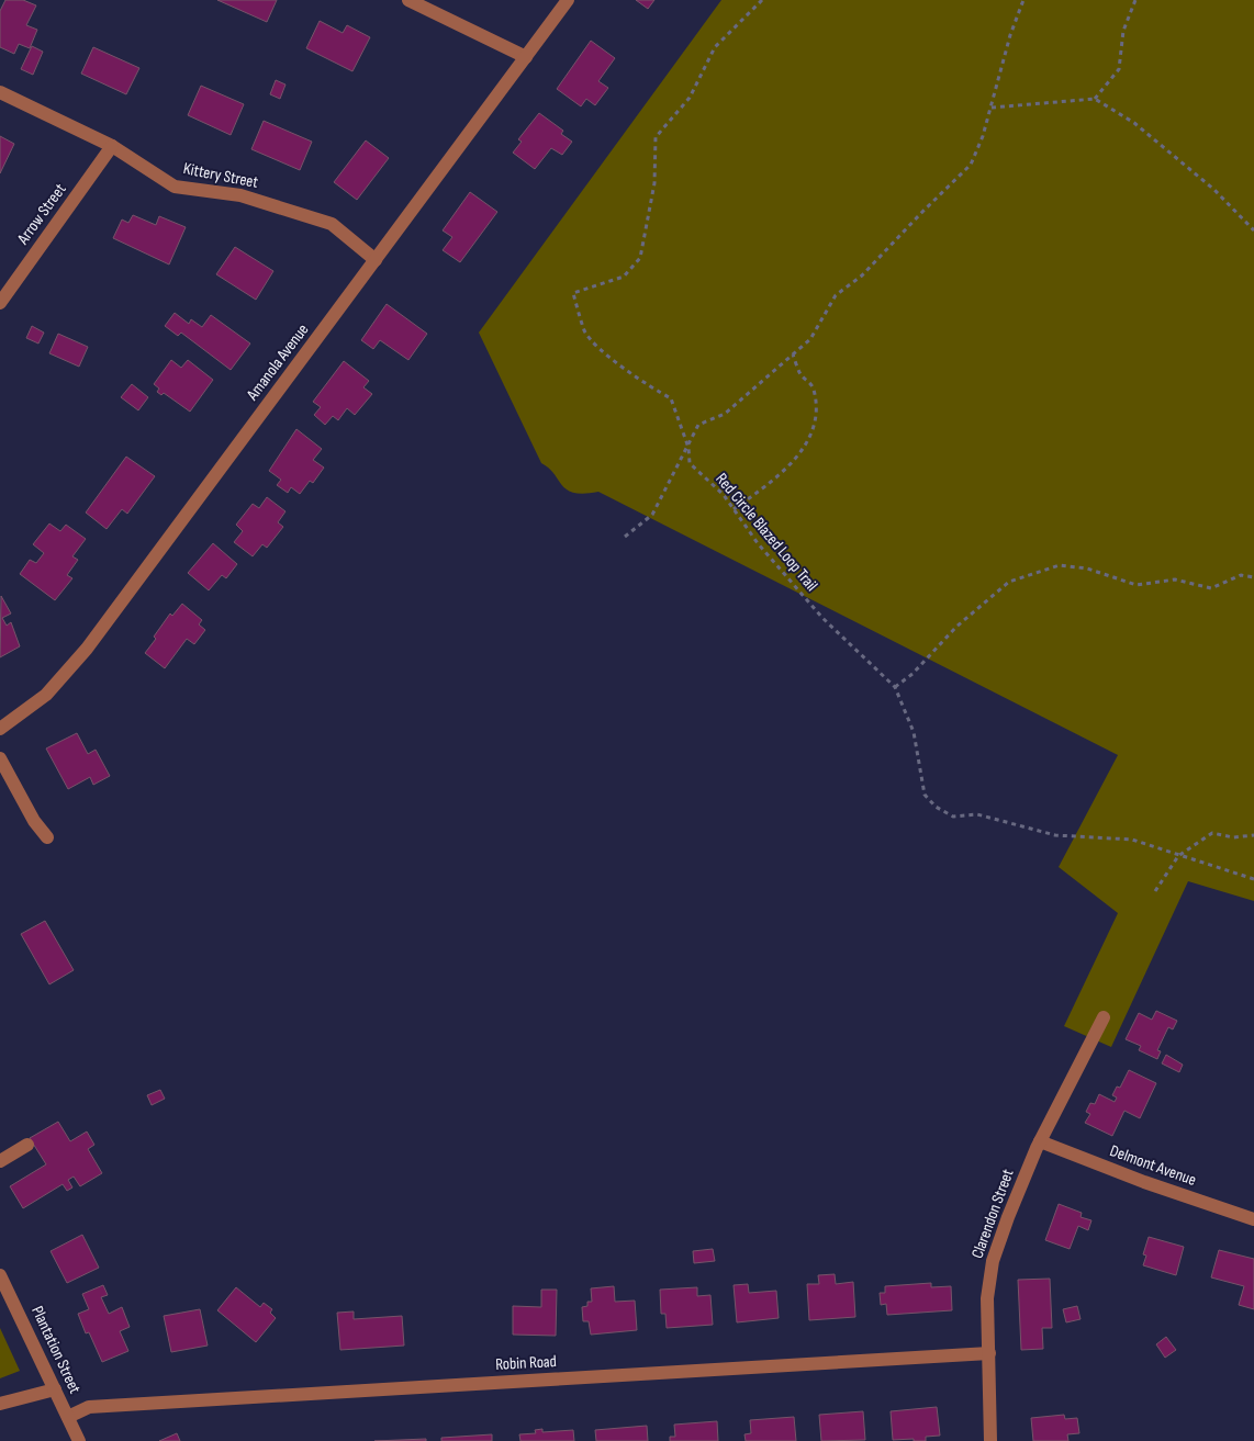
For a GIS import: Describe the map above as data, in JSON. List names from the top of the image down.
{
  "streets": {
    "street": [
      "Kittery Street",
      "Arrow Street",
      "Amanola Avenue",
      "Delmont Avenue",
      "Clarendon Street",
      "Plantation Street",
      "Robin Road"
    ],
    "path": ["Red Circle Blazed Loop Trail"]
  },
  "crossings": [
    ["Kittery Street", "Arrow Street"],
    ["Kittery Street", "Amanola Avenue"],
    ["Delmont Avenue", "Clarendon Street"],
    ["Clarendon Street", "Robin Road"],
    ["Plantation Street", "Robin Road"]
  ]
}
